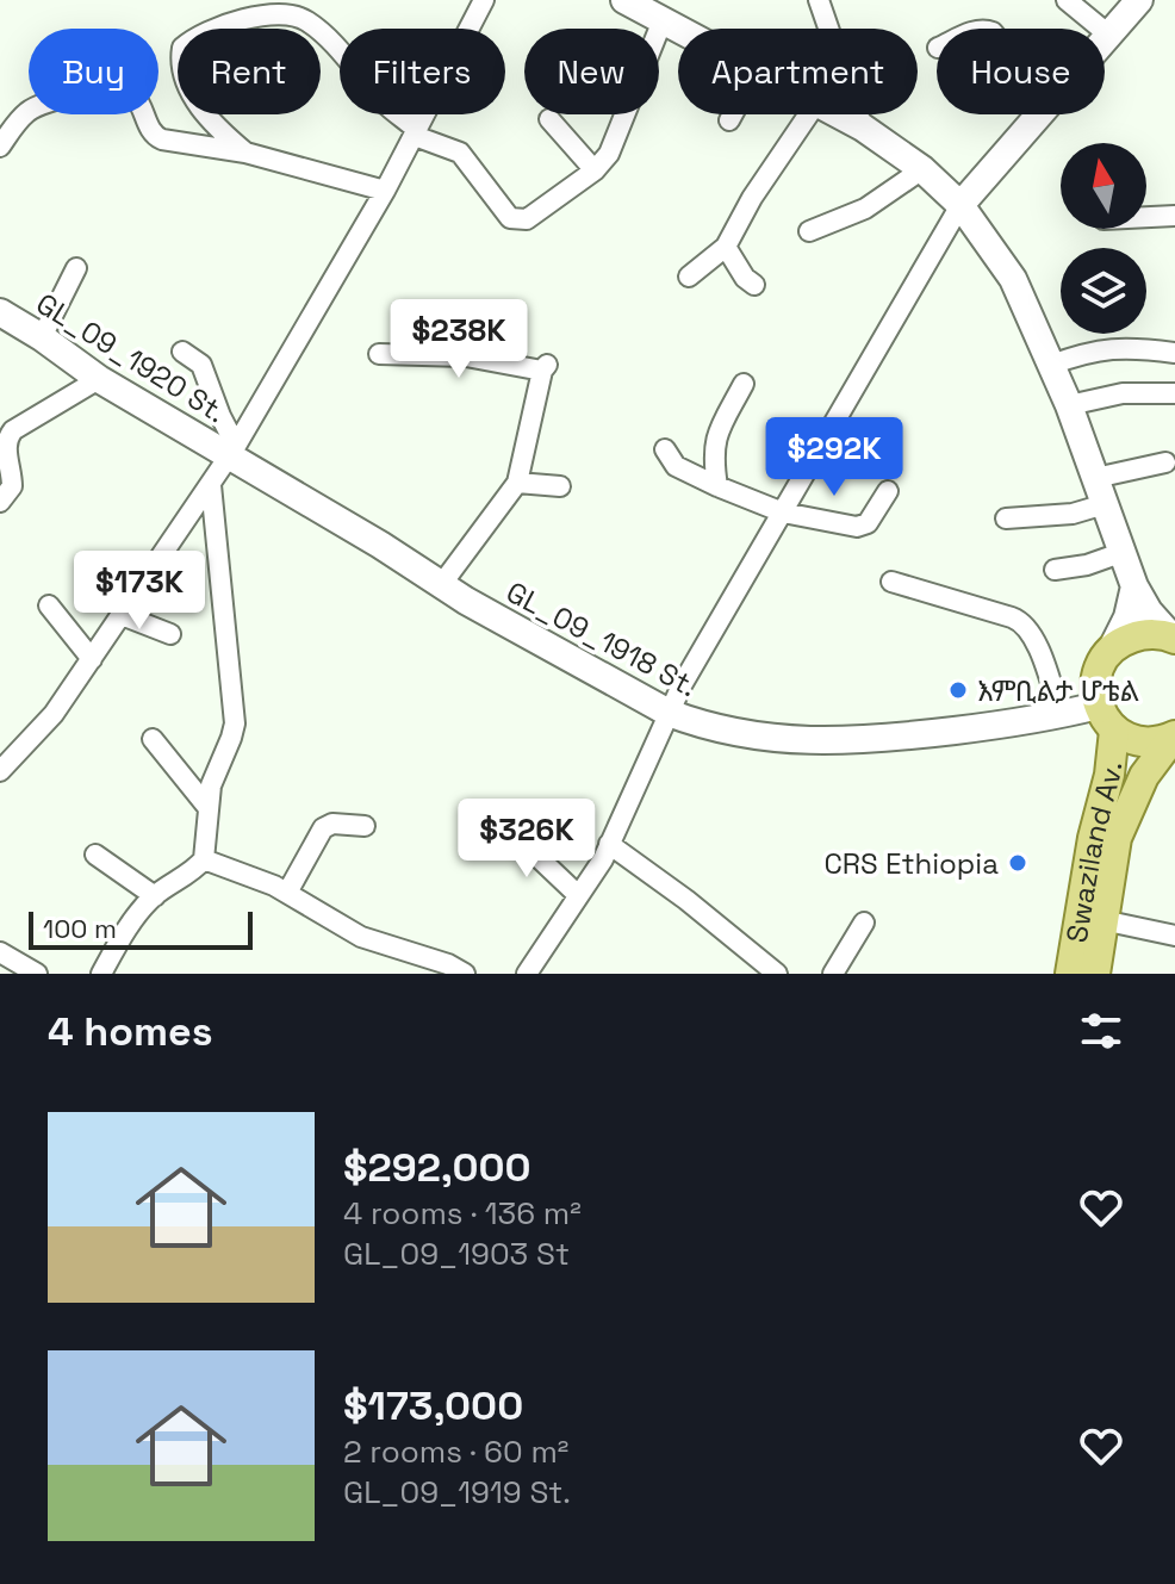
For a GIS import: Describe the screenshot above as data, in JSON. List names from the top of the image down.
{
  "streets": {
    "main road": ["GL_09_1920 St.", "GL_09_1918 St.", "Swaziland Av."]
  },
  "crossings": [
    ["GL_09_1920 St.", "GL_09_1918 St."]
  ],
  "places": ["እምቢልታ ሆቴል", "CRS Ethiopia"],
  "scale_bar": "100 m",
  "north": "top",
  "page": {
    "chip": [
      "Buy",
      "Rent",
      "Filters",
      "New",
      "Apartment",
      "House"
    ],
    "price": [
      "$238K",
      "$292K",
      "$173K",
      "$326K"
    ],
    "scale": "100 m",
    "heading": "4 homes",
    "list": [
      {
        "name": "$292,000",
        "note": "4 rooms · 136 m² · GL_09_1903 St"
      },
      {
        "name": "$173,000",
        "note": "2 rooms · 60 m² · GL_09_1919 St."
      }
    ]
  }
}
